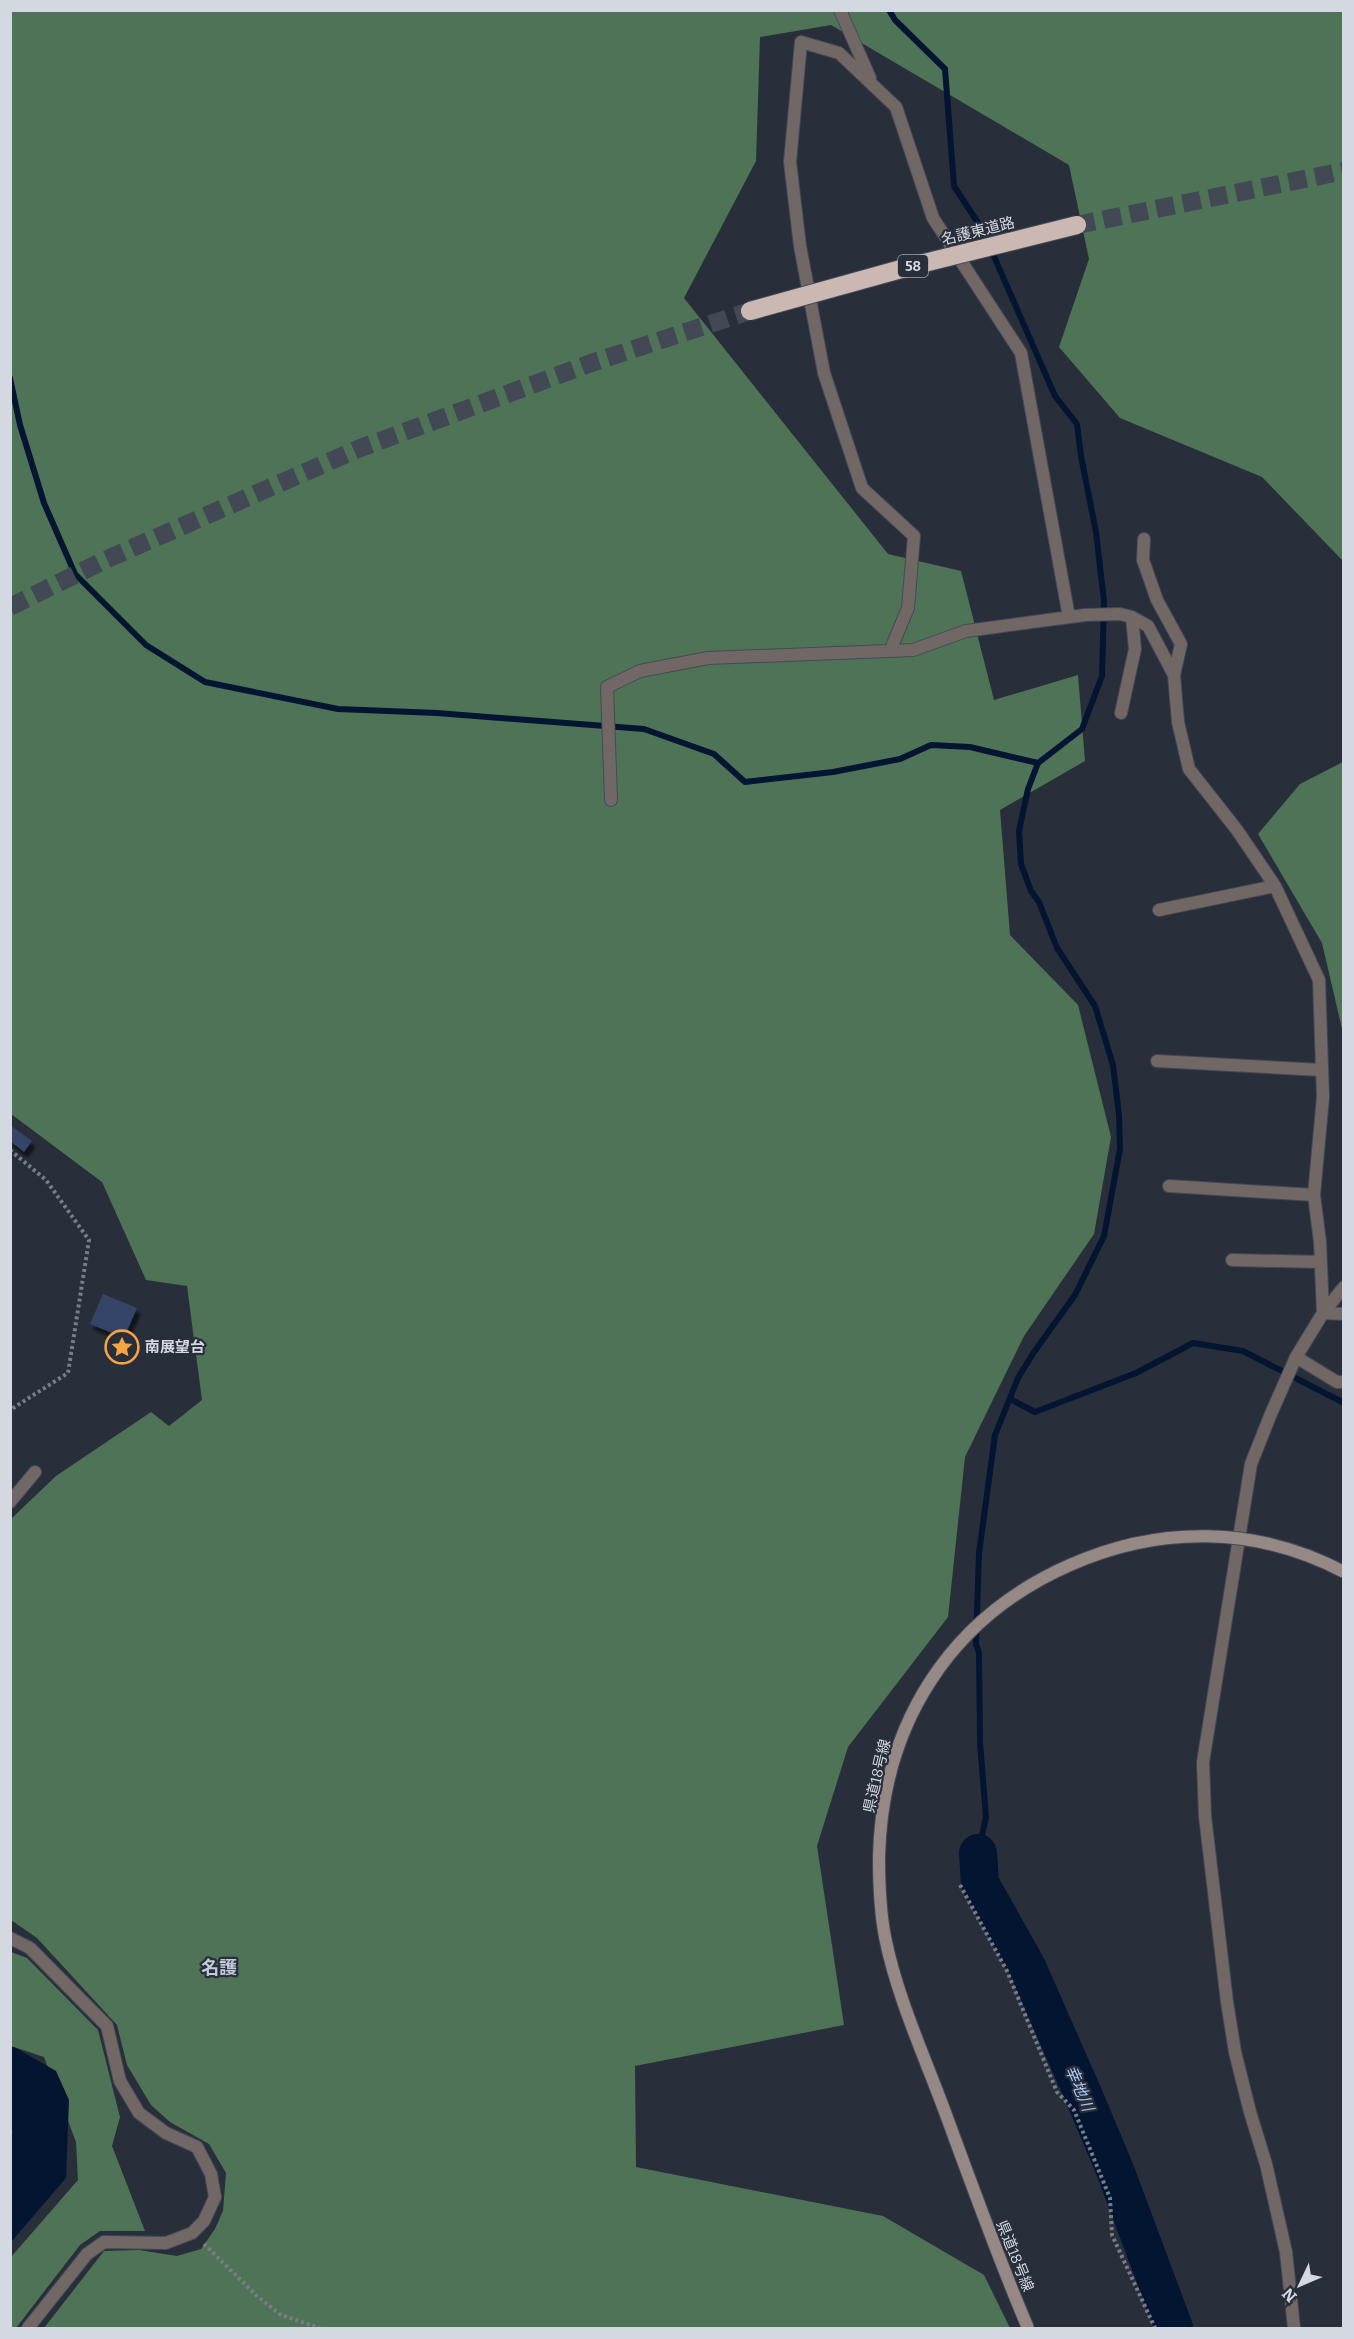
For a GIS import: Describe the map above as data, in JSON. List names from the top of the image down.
{
  "streets": {
    "highway": ["名護東道路", "58"],
    "main road": ["県道18号線"]
  },
  "districts": ["名護"],
  "water": ["幸地川"],
  "places": {
    "place": ["南展望台"]
  },
  "north": "bottom left"
}
